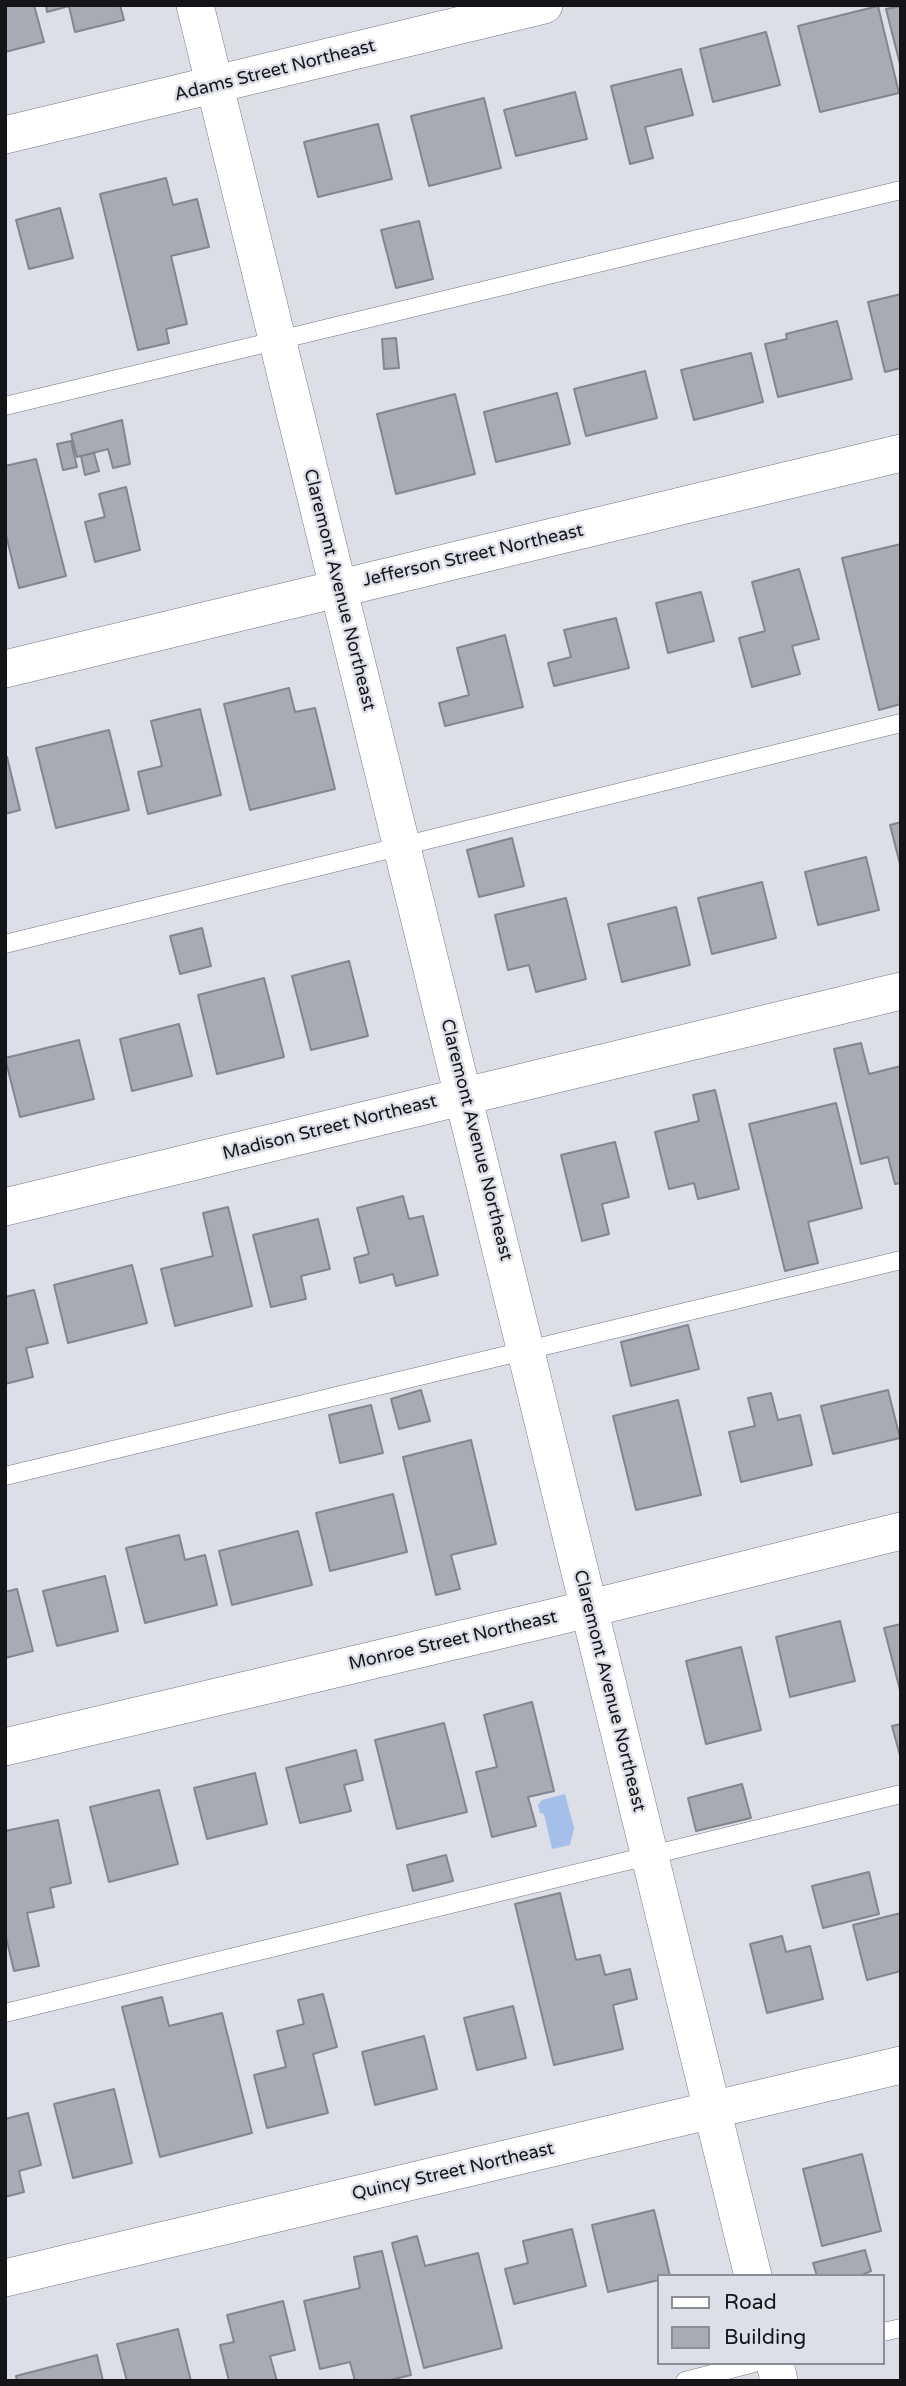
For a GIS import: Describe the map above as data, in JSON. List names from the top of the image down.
{
  "streets": {
    "street": [
      "Adams Street Northeast",
      "Jefferson Street Northeast",
      "Claremont Avenue Northeast",
      "Madison Street Northeast",
      "Monroe Street Northeast",
      "Quincy Street Northeast"
    ]
  },
  "crossings": [
    ["Adams Street Northeast", "Claremont Avenue Northeast"],
    ["Jefferson Street Northeast", "Claremont Avenue Northeast"],
    ["Claremont Avenue Northeast", "Madison Street Northeast"],
    ["Claremont Avenue Northeast", "Monroe Street Northeast"],
    ["Claremont Avenue Northeast", "Quincy Street Northeast"]
  ],
  "legend": ["Road", "Building"]
}
